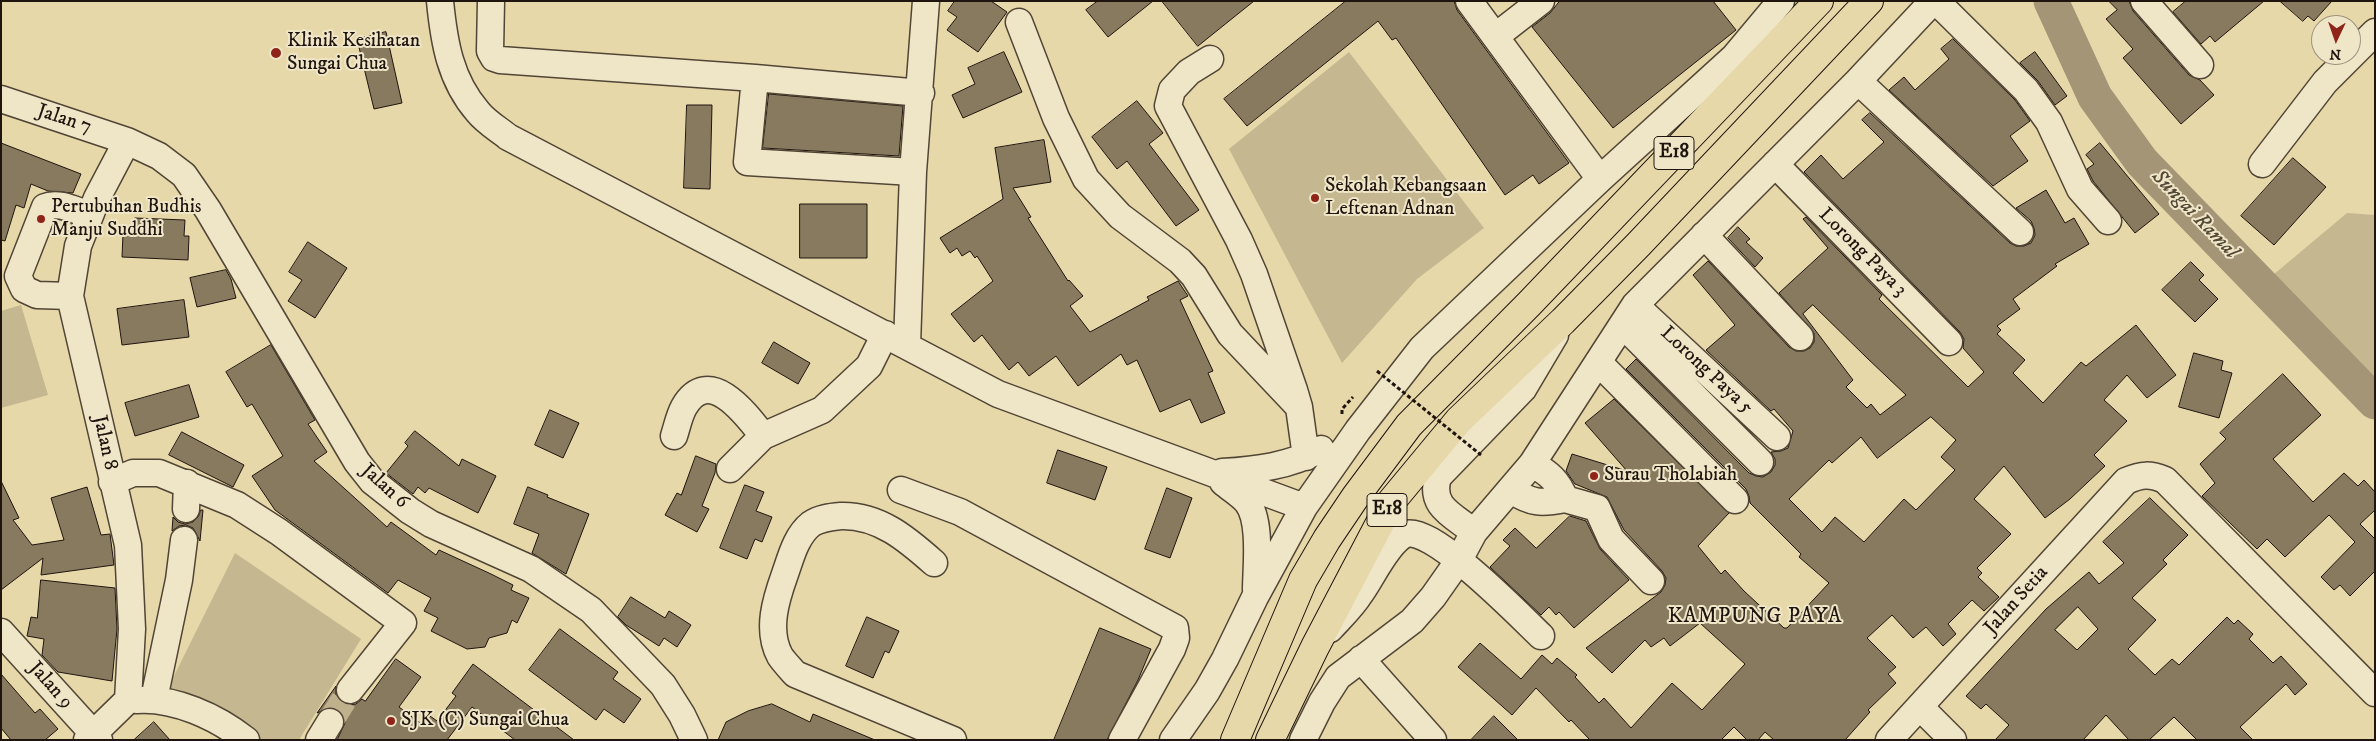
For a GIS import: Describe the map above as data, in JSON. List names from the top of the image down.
{
  "streets": {
    "highway": ["E18"],
    "street": [
      "Jalan 7",
      "Lorong Paya 3",
      "Lorong Paya 5",
      "Jalan 8",
      "Jalan 6",
      "Jalan Setia",
      "Jalan 9"
    ]
  },
  "crossings": [
    ["Jalan 7", "Jalan 8"],
    ["Jalan 7", "Jalan 6"],
    ["Jalan 8", "Jalan 6"]
  ],
  "districts": ["KAMPUNG PAYA"],
  "water": ["Sungai Ramal"],
  "places": [
    "Klinik Kesihatan Sungai Chua",
    "Sekolah Kebangsaan Leftenan Adnan",
    "Pertubuhan Budhis Manju Suddhi",
    "Surau Tholabiah",
    "SJK (C) Sungai Chua"
  ],
  "north": "bottom"
}
